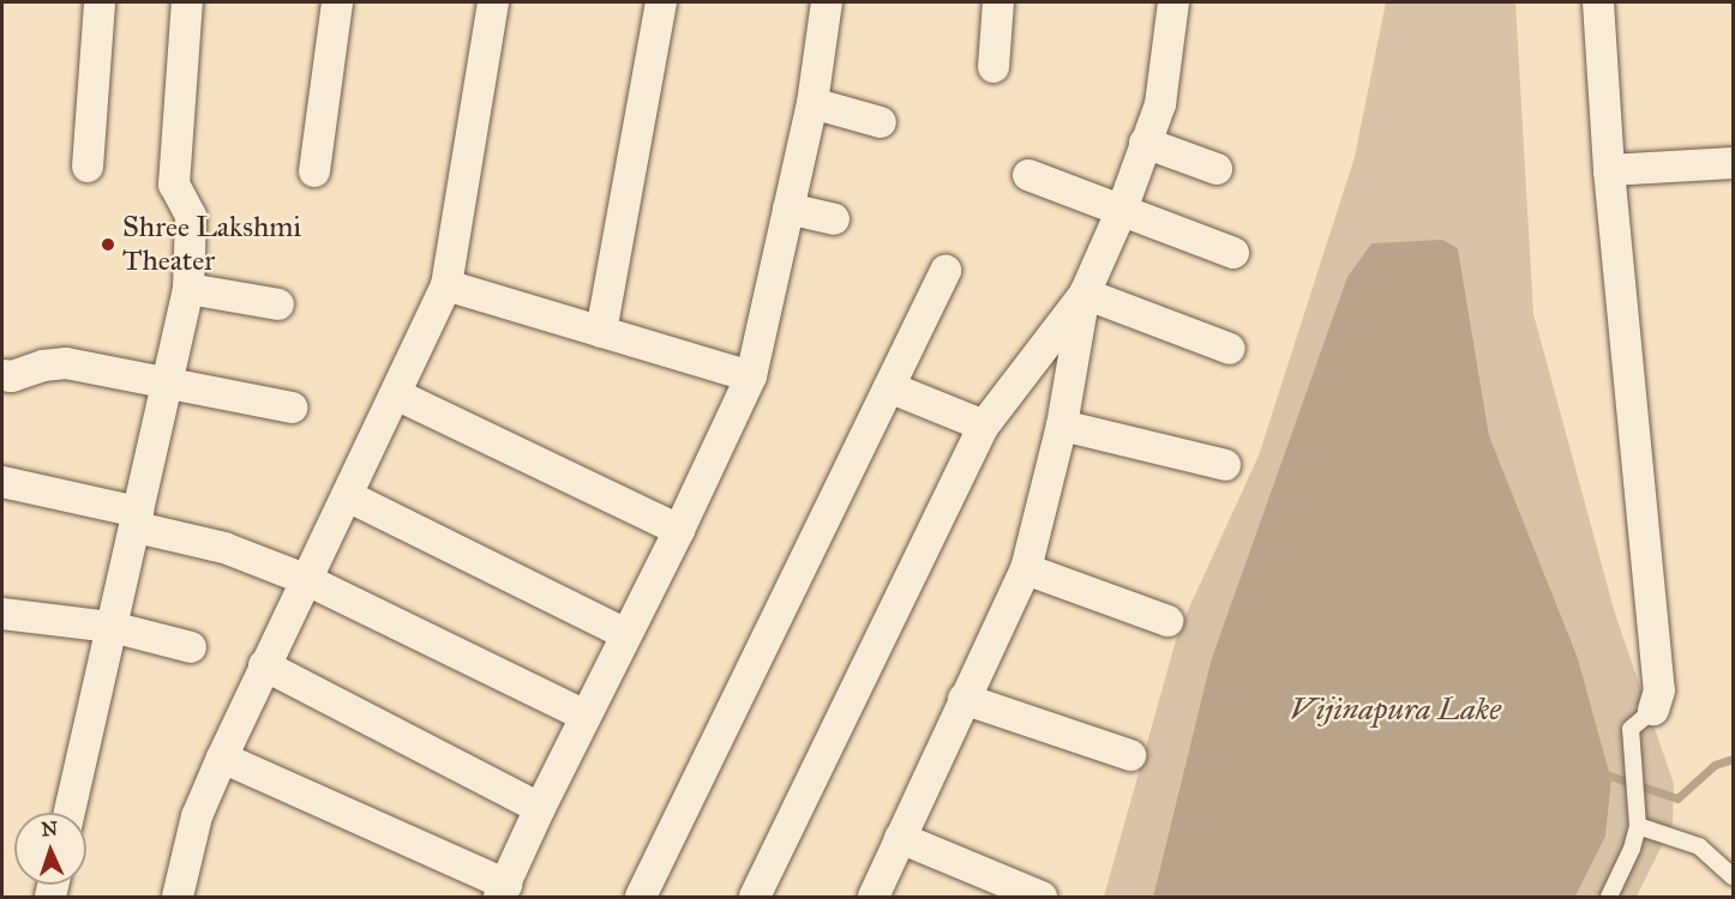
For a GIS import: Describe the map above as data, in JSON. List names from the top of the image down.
{
  "water": ["Vijinapura Lake"],
  "places": ["Shree Lakshmi Theater"],
  "north": "top"
}
